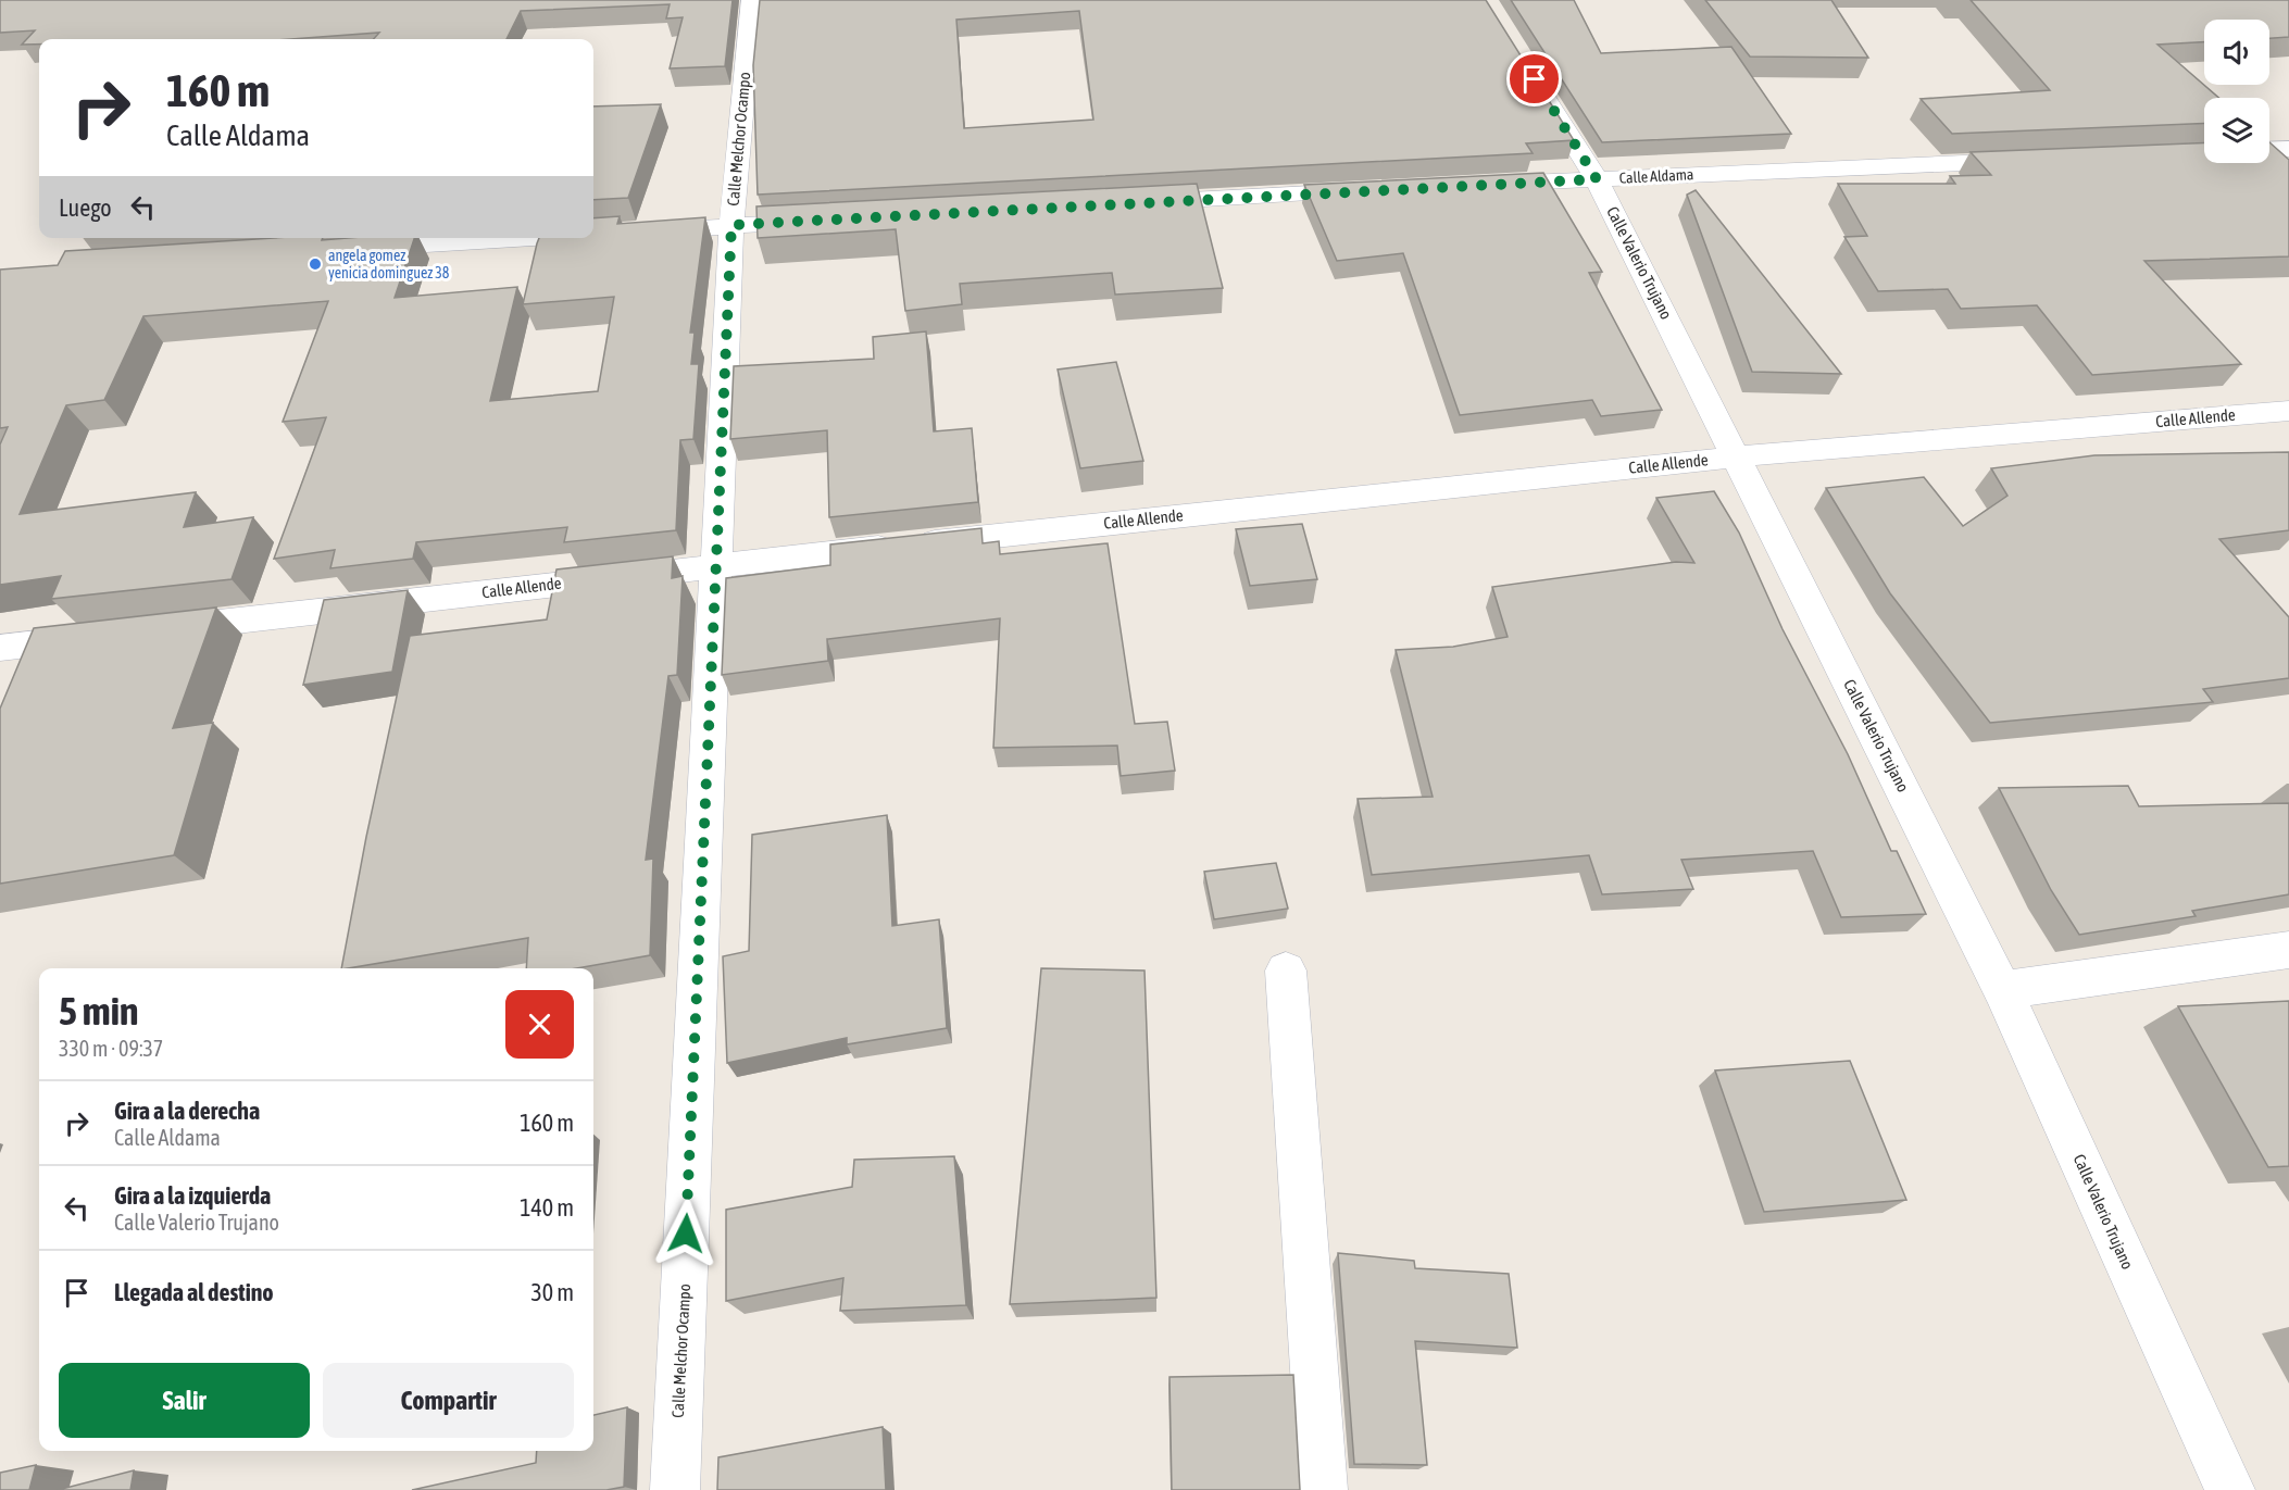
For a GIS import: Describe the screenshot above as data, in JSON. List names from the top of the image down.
{
  "streets": {
    "street": [
      "Calle Melchor Ocampo",
      "Calle Aldama",
      "Calle Valerio Trujano",
      "Calle Allende"
    ]
  },
  "crossings": [
    ["Calle Melchor Ocampo", "Calle Allende"],
    ["Calle Aldama", "Calle Valerio Trujano"],
    ["Calle Valerio Trujano", "Calle Allende"]
  ],
  "places": ["angela gomez yenicia dominguez 38"],
  "page": {
    "turn": ["160 m", "Calle Aldama"],
    "then": "Luego",
    "heading": ["5 min", "330 m · 09:37"],
    "list": [
      {
        "name": "Gira a la derecha",
        "note": "Calle Aldama",
        "value": "160 m"
      },
      {
        "name": "Gira a la izquierda",
        "note": "Calle Valerio Trujano",
        "value": "140 m"
      },
      {
        "name": "Llegada al destino",
        "value": "30 m"
      }
    ],
    "buttons": ["Salir", "Compartir"]
  }
}
